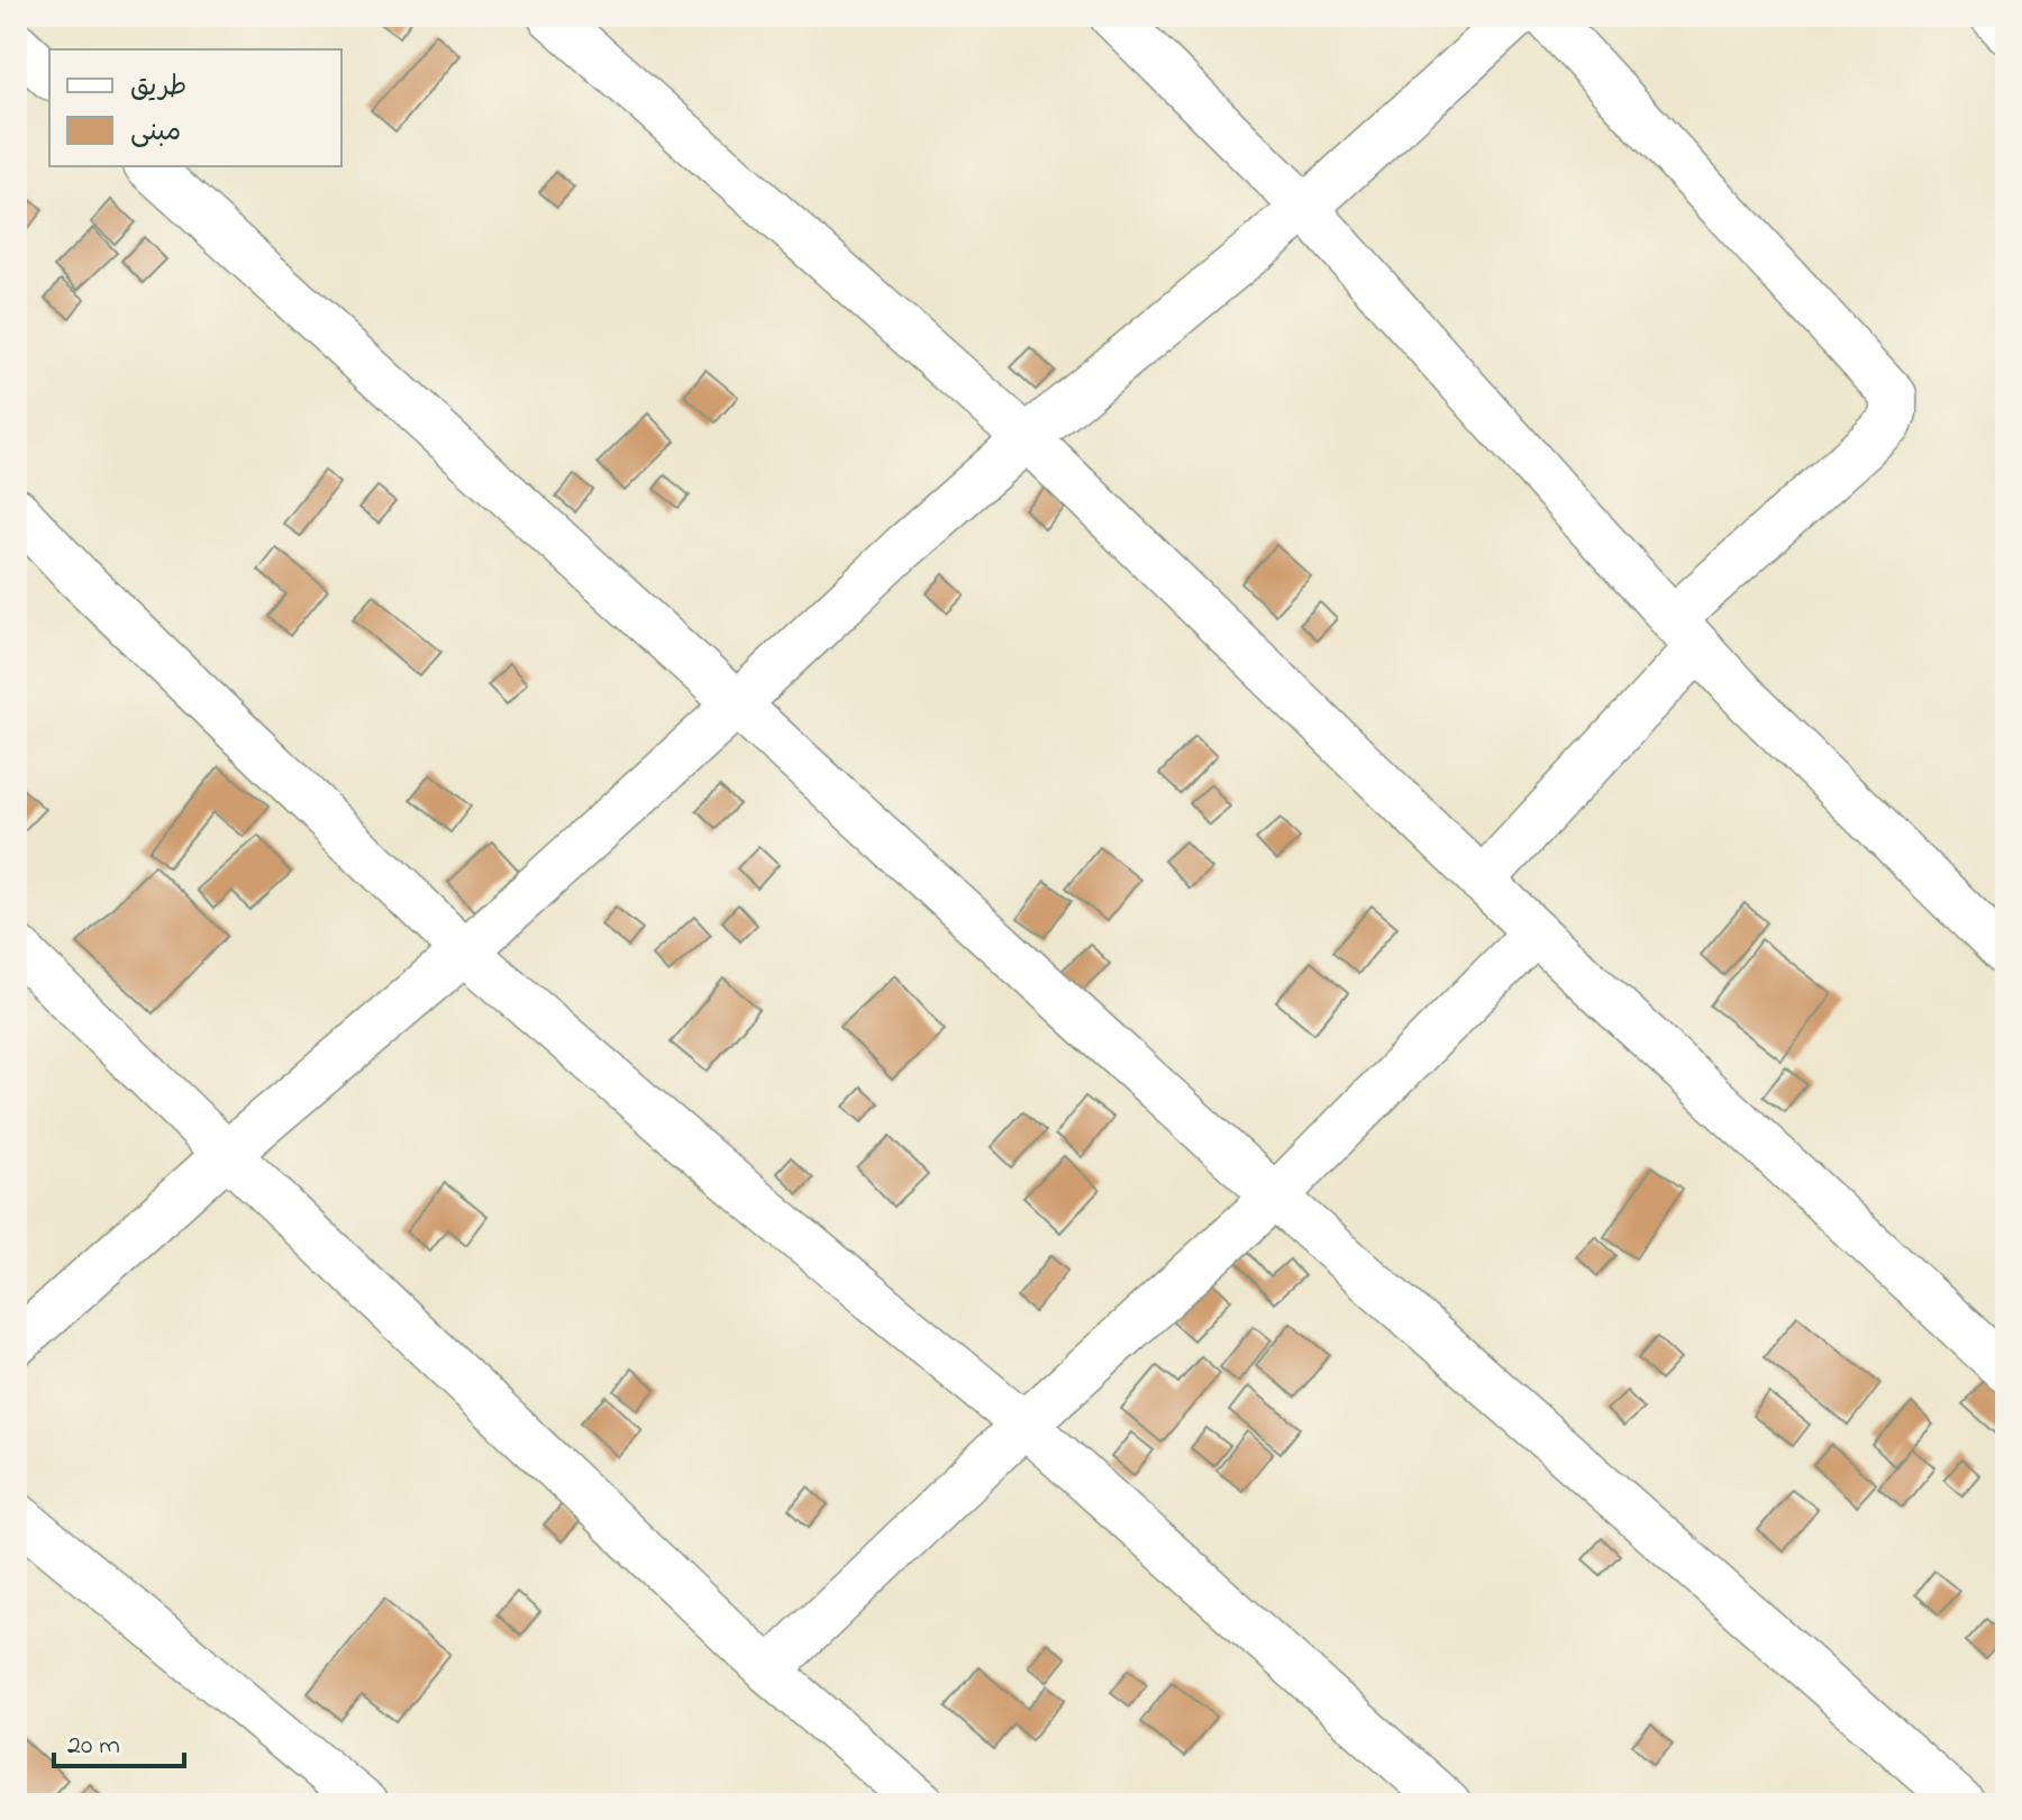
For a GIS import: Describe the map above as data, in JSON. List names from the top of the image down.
{
  "legend": ["طريق", "مبنى"],
  "scale_bar": "20 m"
}
